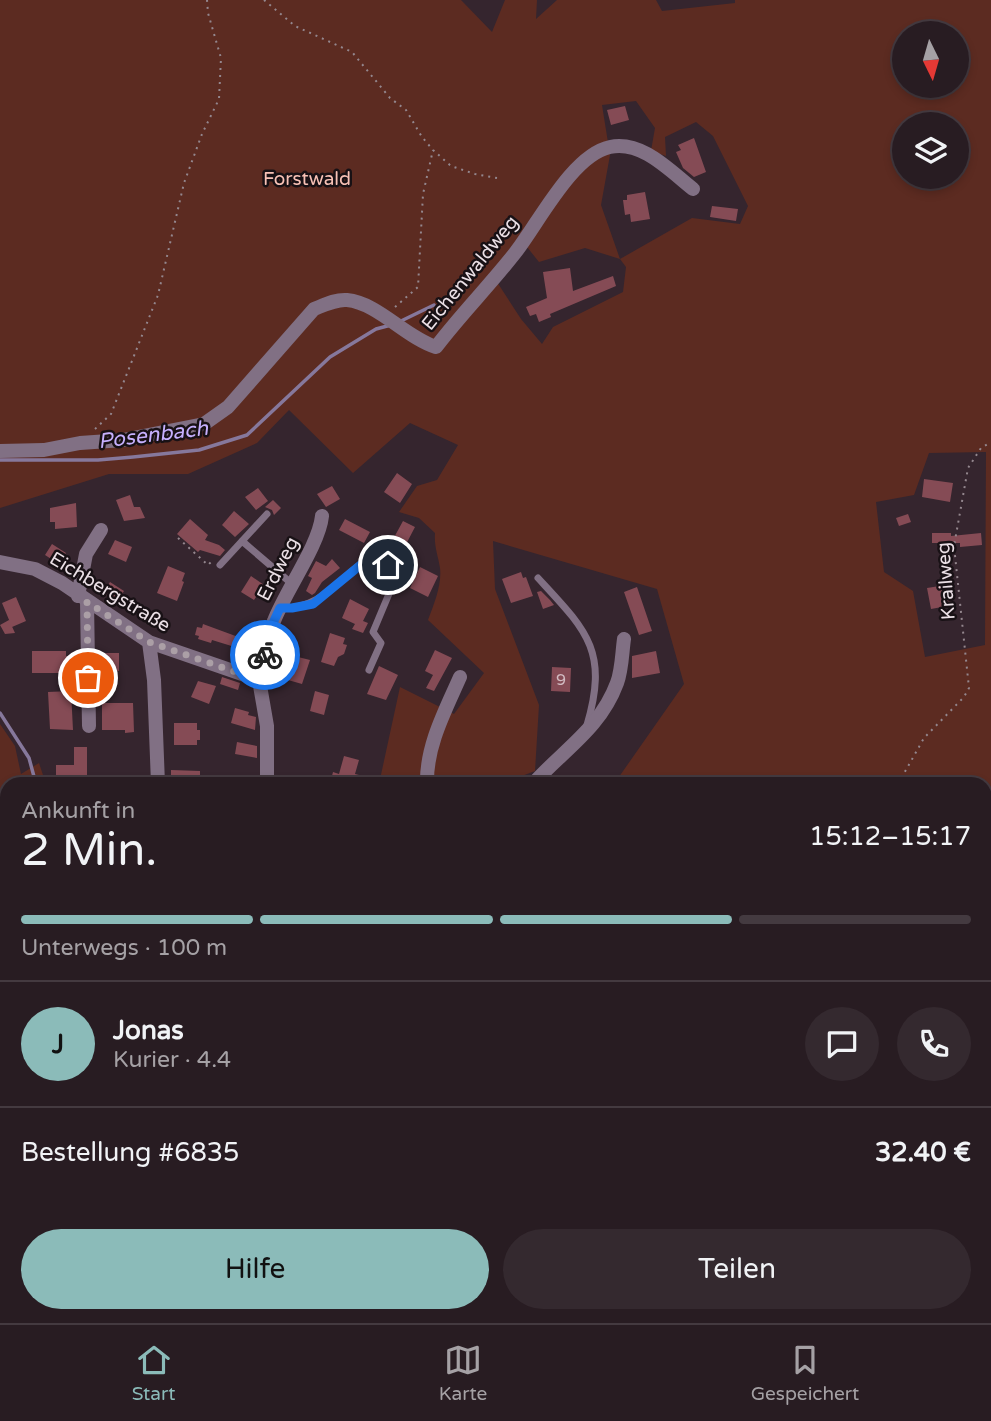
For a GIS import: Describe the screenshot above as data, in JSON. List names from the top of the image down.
{
  "streets": {
    "street": ["Eichenwaldweg", "Erdweg", "Eichbergstraße"],
    "path": ["Krailweg"]
  },
  "crossings": [
    ["Erdweg", "Eichbergstraße"]
  ],
  "water": ["Posenbach"],
  "parks": ["Forstwald"],
  "house_numbers": ["9"],
  "north": "bottom",
  "page": {
    "heading": ["2 Min.", "Ankunft in", "15:12–15:17"],
    "panel": [
      "Jonas",
      "Kurier · 4.4",
      "Bestellung #6835",
      "32.40 €"
    ],
    "bar": "Unterwegs · 100 m",
    "round": "J",
    "buttons": ["Hilfe", "Teilen"],
    "tabs": ["Start", "Karte", "Gespeichert"]
  }
}
